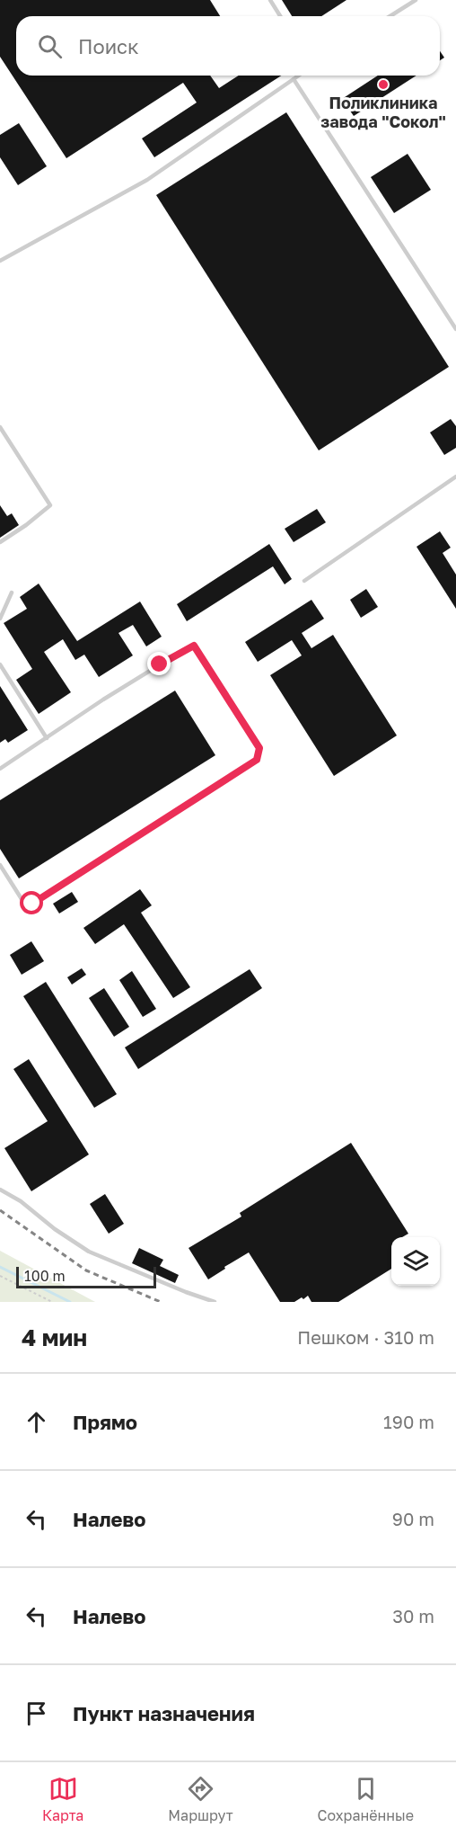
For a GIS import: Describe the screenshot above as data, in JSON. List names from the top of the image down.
{
  "places": ["Поликлиника завода \"Сокол\""],
  "scale_bar": "100 m",
  "page": {
    "search": "Поиск",
    "scale": "100 m",
    "heading": ["4 мин", "Пешком · 310 m"],
    "list": [
      ["Прямо", "190 m"],
      ["Налево", "90 m"],
      ["Налево", "30 m"],
      "Пункт назначения"
    ],
    "nav": ["Карта", "Маршрут", "Сохранённые"]
  }
}
